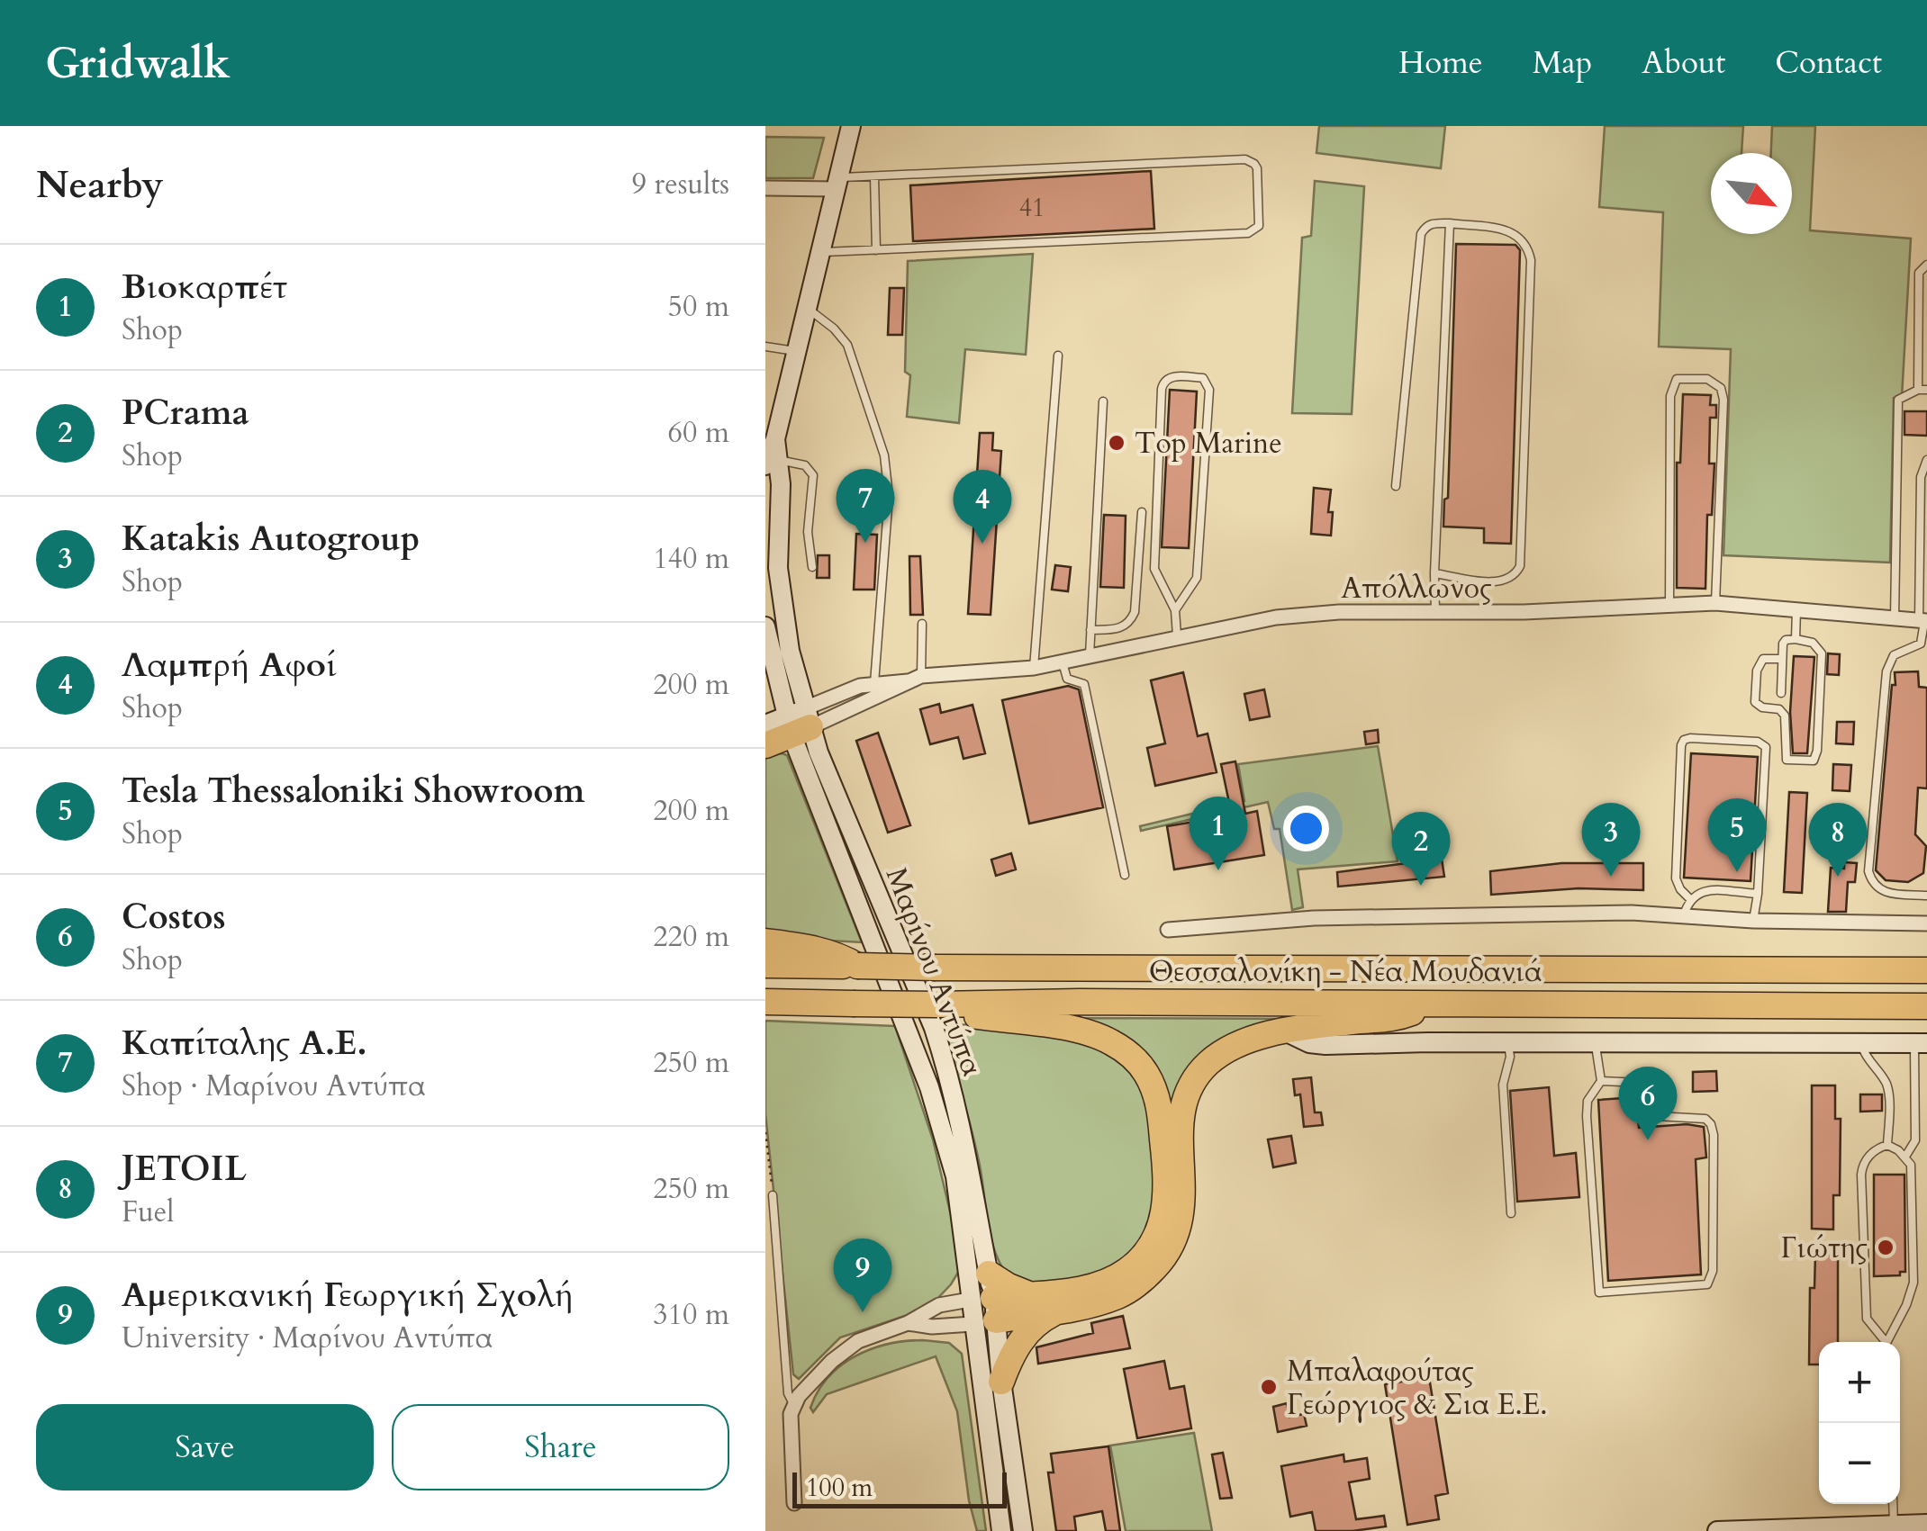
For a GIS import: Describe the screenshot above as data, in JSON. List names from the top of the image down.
{
  "streets": {
    "highway": ["Θεσσαλονίκη - Νέα Μουδανιά"],
    "main road": ["Μαρίνου Αντύπα"],
    "street": ["Απόλλωνος"]
  },
  "crossings": [
    ["Απόλλωνος", "Μαρίνου Αντύπα"]
  ],
  "places": ["Top Marine", "Γιώτης", "Μπαλαφούτας Γεώργιος & Σια Ε.Ε."],
  "house_numbers": ["41"],
  "scale_bar": "100 m",
  "north": "bottom right",
  "page": {
    "header": "Gridwalk",
    "nav": [
      "Home",
      "Map",
      "About",
      "Contact"
    ],
    "heading": ["Nearby", "9 results"],
    "list": [
      {
        "mark": "1",
        "name": "Βιοκαρπέτ",
        "note": "Shop",
        "value": "50 m"
      },
      {
        "mark": "2",
        "name": "PCrama",
        "note": "Shop",
        "value": "60 m"
      },
      {
        "mark": "3",
        "name": "Katakis Autogroup",
        "note": "Shop",
        "value": "140 m"
      },
      {
        "mark": "4",
        "name": "Λαμπρή Αφοί",
        "note": "Shop",
        "value": "200 m"
      },
      {
        "mark": "5",
        "name": "Tesla Thessaloniki Showroom",
        "note": "Shop",
        "value": "200 m"
      },
      {
        "mark": "6",
        "name": "Costos",
        "note": "Shop",
        "value": "220 m"
      },
      {
        "mark": "7",
        "name": "Καπίταλης Α.Ε.",
        "note": "Shop · Μαρίνου Αντύπα",
        "value": "250 m"
      },
      {
        "mark": "8",
        "name": "JETOIL",
        "note": "Fuel",
        "value": "250 m"
      },
      {
        "mark": "9",
        "name": "Αμερικανική Γεωργική Σχολή",
        "note": "University · Μαρίνου Αντύπα",
        "value": "310 m"
      }
    ],
    "pins": [
      "7",
      "4",
      "1",
      "5",
      "3",
      "8",
      "2",
      "6",
      "9"
    ],
    "map_buttons": ["+", "−"],
    "buttons": ["Save", "Share"],
    "scale": "100 m"
  }
}
